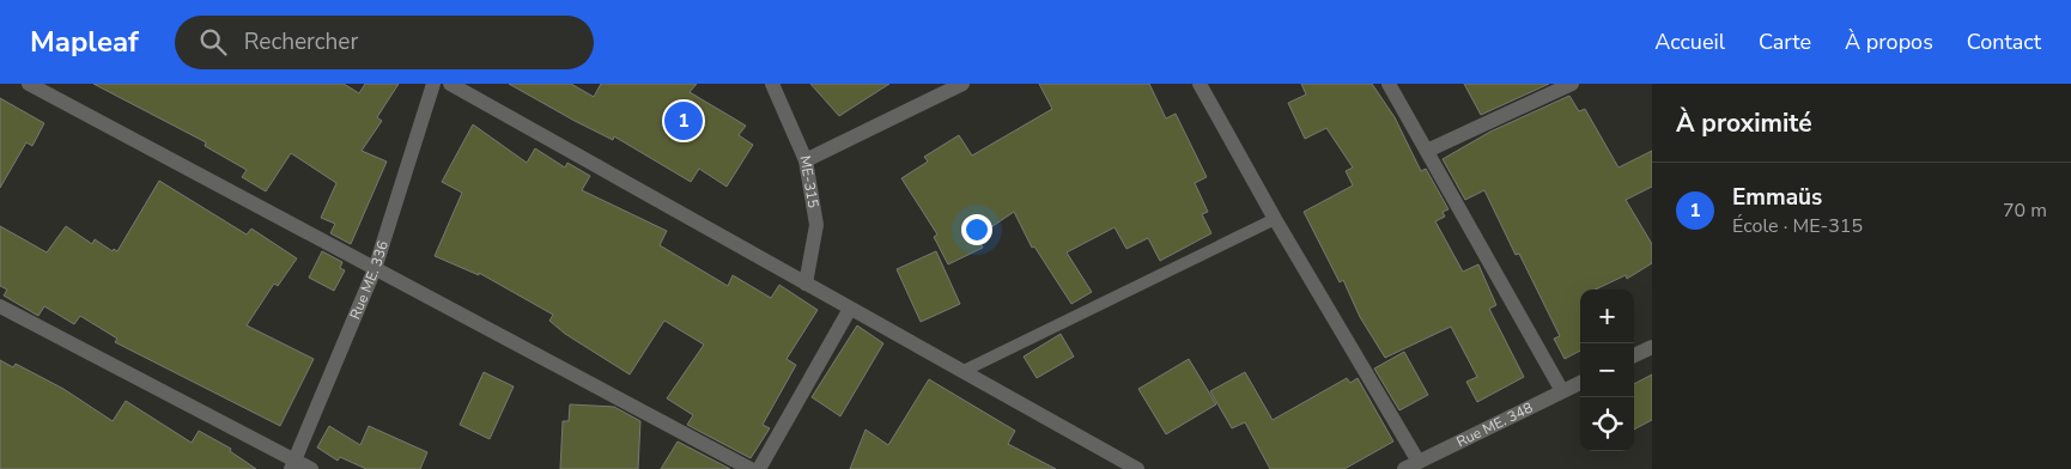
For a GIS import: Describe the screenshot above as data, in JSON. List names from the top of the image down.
{
  "streets": {
    "street": ["ME-315", "Rue ME. 336", "Rue ME. 348"]
  },
  "page": {
    "header": "Mapleaf",
    "search": "Rechercher",
    "nav": [
      "Accueil",
      "Carte",
      "À propos",
      "Contact"
    ],
    "heading": "À proximité",
    "pins": "1",
    "list": [
      {
        "mark": "1",
        "name": "Emmaüs",
        "note": "École · ME-315",
        "value": "70 m"
      }
    ],
    "map_buttons": ["+", "−"]
  }
}
